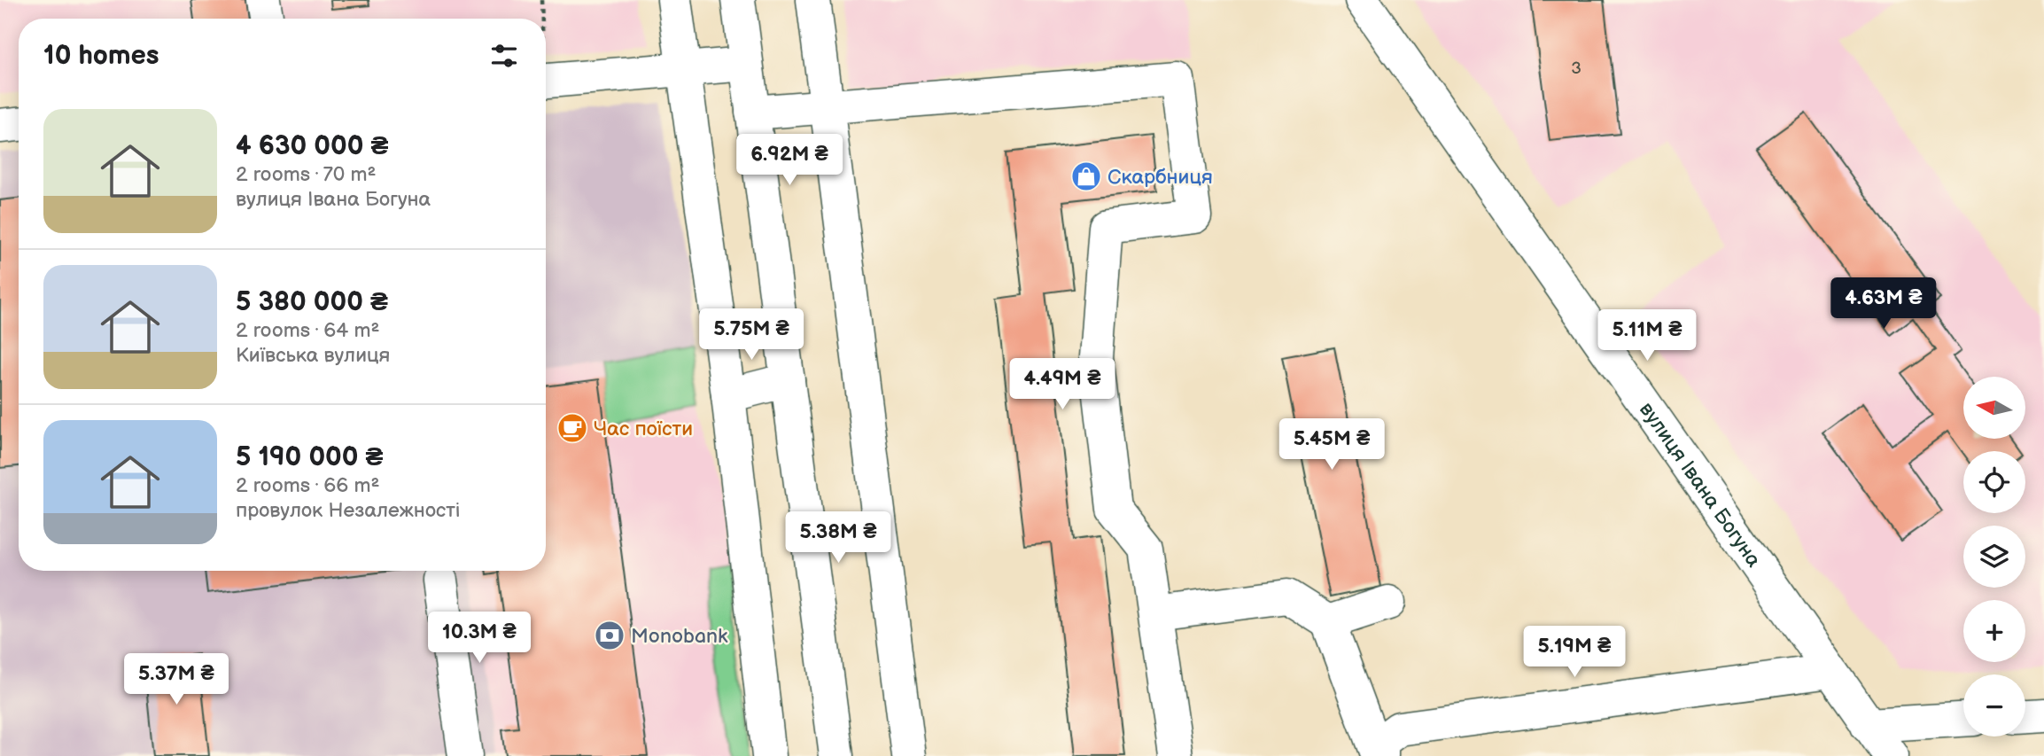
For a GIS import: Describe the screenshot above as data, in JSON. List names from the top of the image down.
{
  "streets": {
    "street": ["вулиця Івана Богуна"]
  },
  "places": {
    "shop": ["Скарбниця"],
    "cafe": ["Час поїсти"],
    "bank": ["Monobank"]
  },
  "house_numbers": ["3"],
  "north": "left",
  "page": {
    "heading": "10 homes",
    "list": [
      {
        "name": "4 630 000 ₴",
        "note": "2 rooms · 70 m² · вулиця Івана Богуна"
      },
      {
        "name": "5 380 000 ₴",
        "note": "2 rooms · 64 m² · Київська вулиця"
      },
      {
        "name": "5 190 000 ₴",
        "note": "2 rooms · 66 m² · провулок Незалежності"
      }
    ],
    "price": [
      "6.92M ₴",
      "4.63M ₴",
      "5.75M ₴",
      "5.11M ₴",
      "4.49M ₴",
      "5.45M ₴",
      "5.38M ₴",
      "10.3M ₴",
      "5.19M ₴",
      "5.37M ₴"
    ],
    "map_buttons": ["+", "−"]
  }
}
